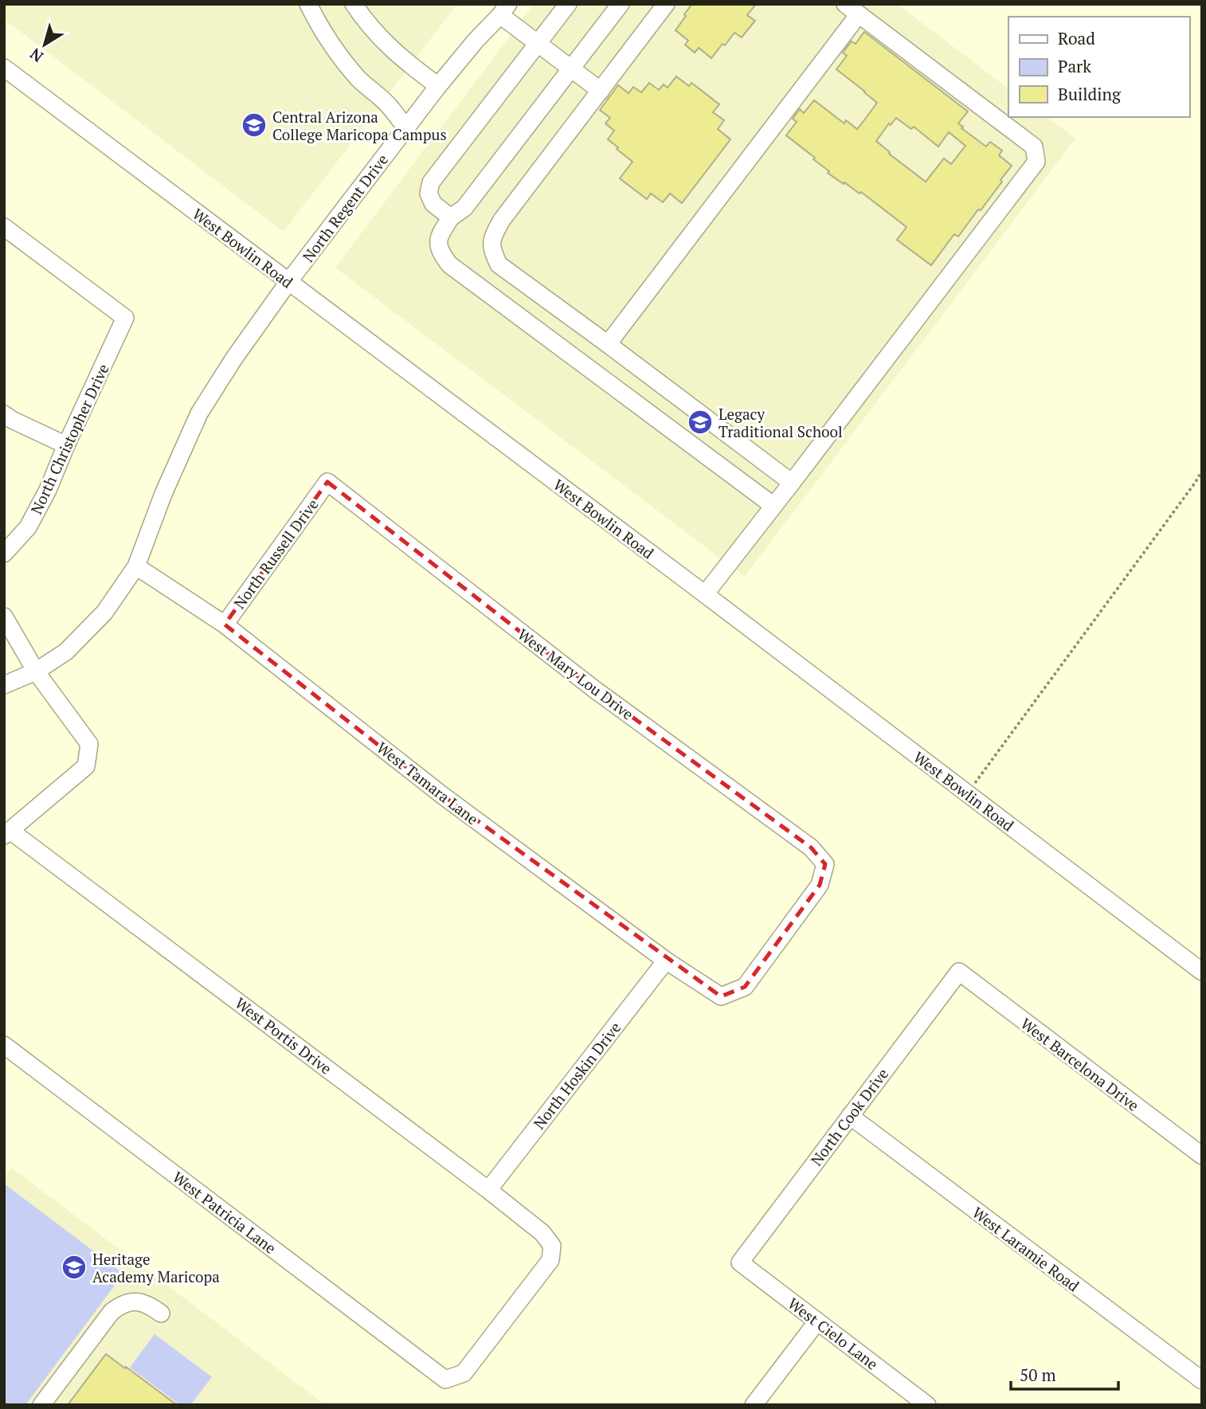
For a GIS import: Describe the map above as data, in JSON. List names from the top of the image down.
{
  "streets": {
    "street": [
      "North Regent Drive",
      "West Bowlin Road",
      "North Christopher Drive",
      "North Russell Drive",
      "West Mary Lou Drive",
      "West Tamara Lane",
      "West Portis Drive",
      "West Barcelona Drive",
      "North Hoskin Drive",
      "North Cook Drive",
      "West Patricia Lane",
      "West Laramie Road",
      "West Cielo Lane"
    ]
  },
  "crossings": [
    ["North Regent Drive", "West Bowlin Road"],
    ["North Regent Drive", "West Tamara Lane"],
    ["North Russell Drive", "West Mary Lou Drive"],
    ["North Russell Drive", "West Tamara Lane"],
    ["West Mary Lou Drive", "West Tamara Lane"],
    ["West Tamara Lane", "North Hoskin Drive"],
    ["West Portis Drive", "North Hoskin Drive"],
    ["West Portis Drive", "West Patricia Lane"],
    ["West Barcelona Drive", "North Cook Drive"],
    ["North Cook Drive", "West Laramie Road"],
    ["North Cook Drive", "West Cielo Lane"]
  ],
  "places": {
    "school or university": ["Central Arizona College Maricopa Campus", "Legacy Traditional School", "Heritage Academy Maricopa"]
  },
  "legend": ["Road", "Park", "Building"],
  "scale_bar": "50 m",
  "north": "bottom left"
}
